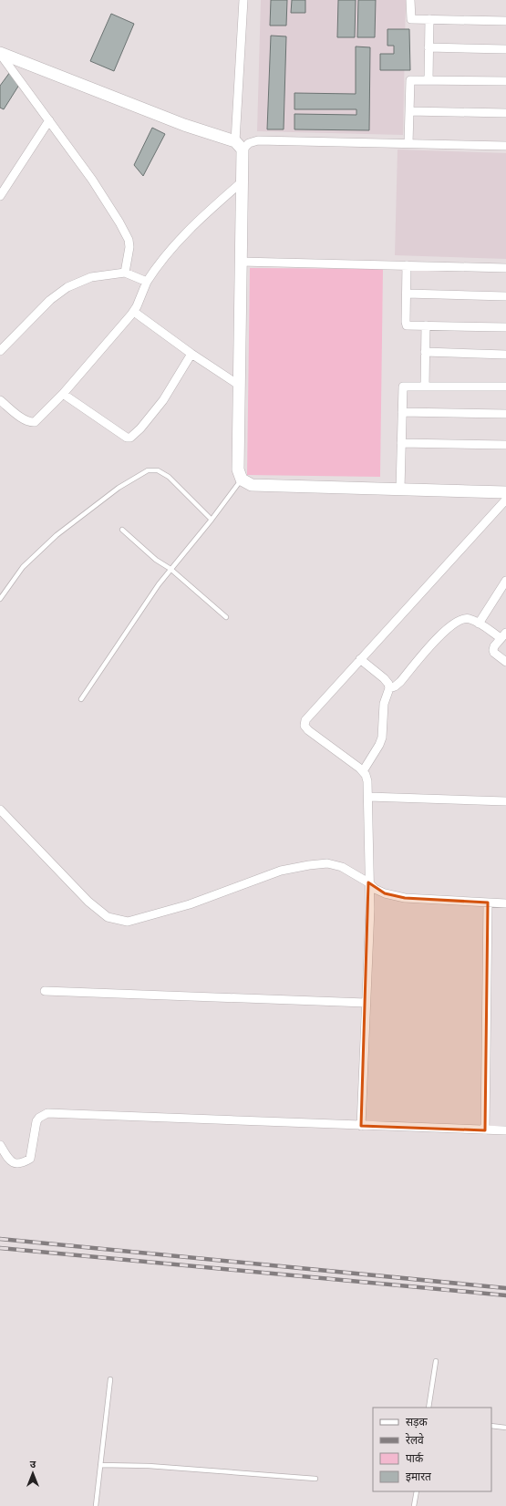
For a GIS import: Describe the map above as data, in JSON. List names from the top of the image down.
{
  "legend": [
    "सड़क",
    "रेलवे",
    "पार्क",
    "इमारत"
  ],
  "north": "top"
}
